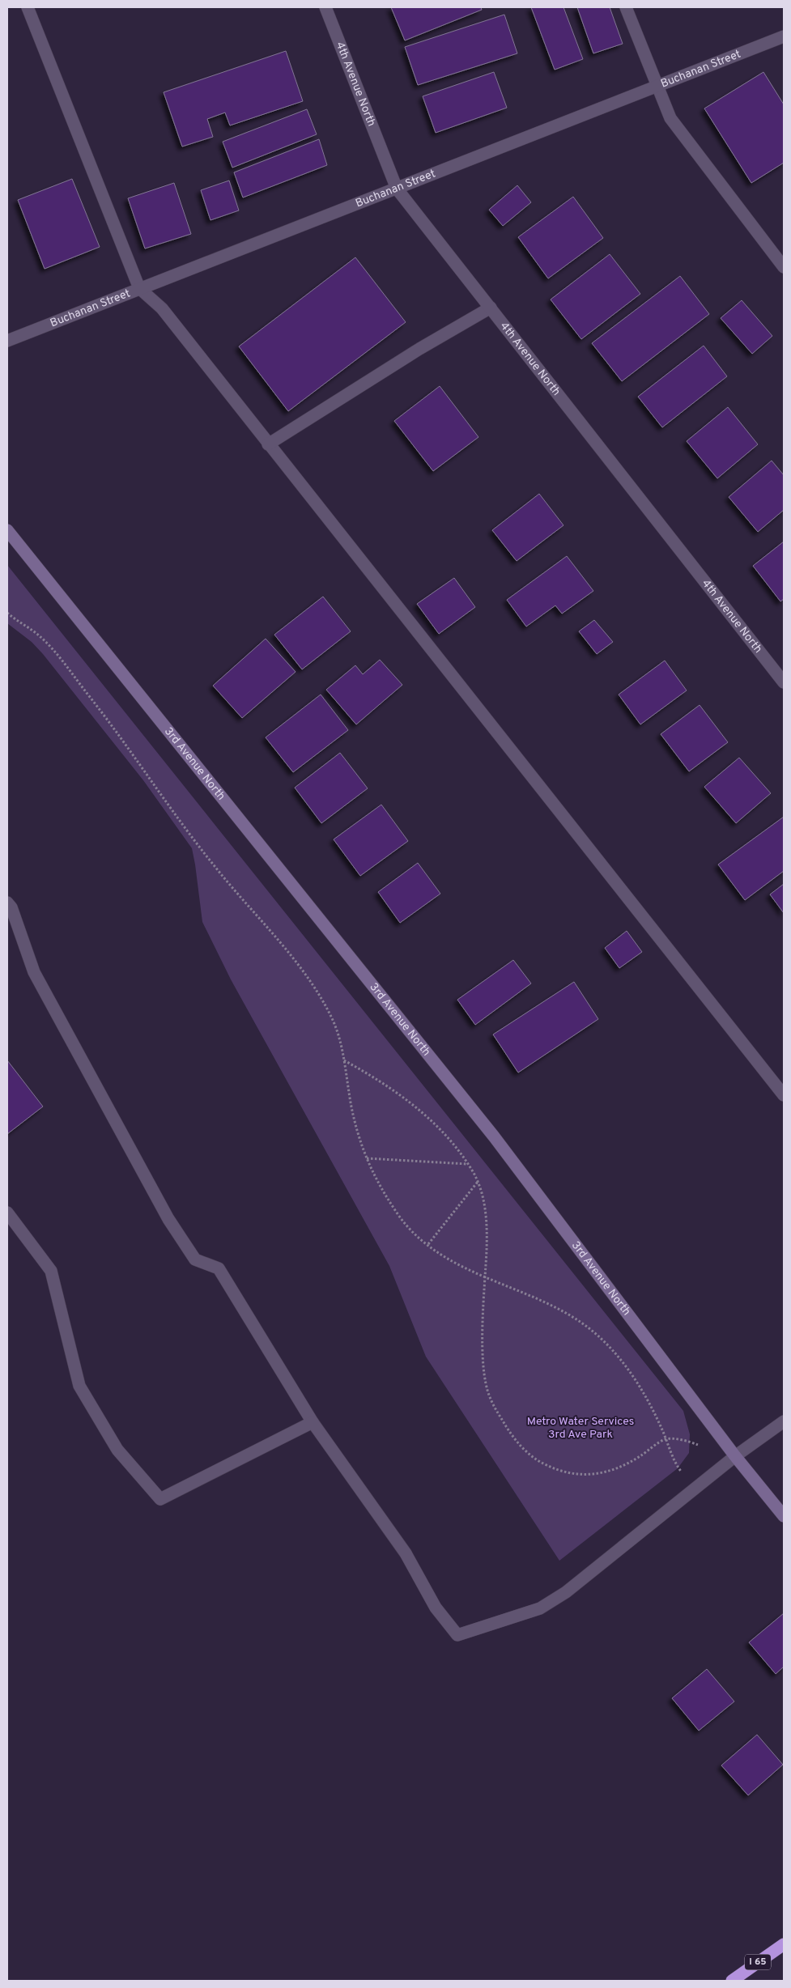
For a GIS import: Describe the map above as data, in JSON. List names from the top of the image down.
{
  "streets": {
    "highway": ["I 65"],
    "street": ["Buchanan Street", "4th Avenue North", "3rd Avenue North"]
  },
  "crossings": [
    ["Buchanan Street", "4th Avenue North"]
  ],
  "parks": ["Metro Water Services 3rd Ave Park"]
}
